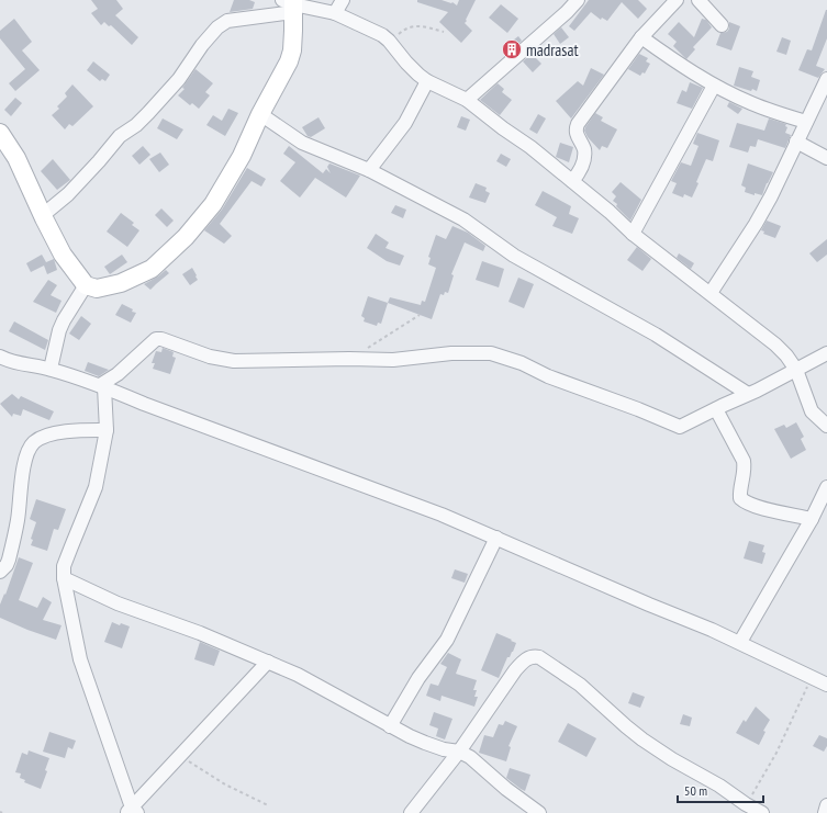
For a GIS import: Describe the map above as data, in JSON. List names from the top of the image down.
{
  "places": {
    "building": ["madrasat"]
  },
  "scale_bar": "50 m"
}
